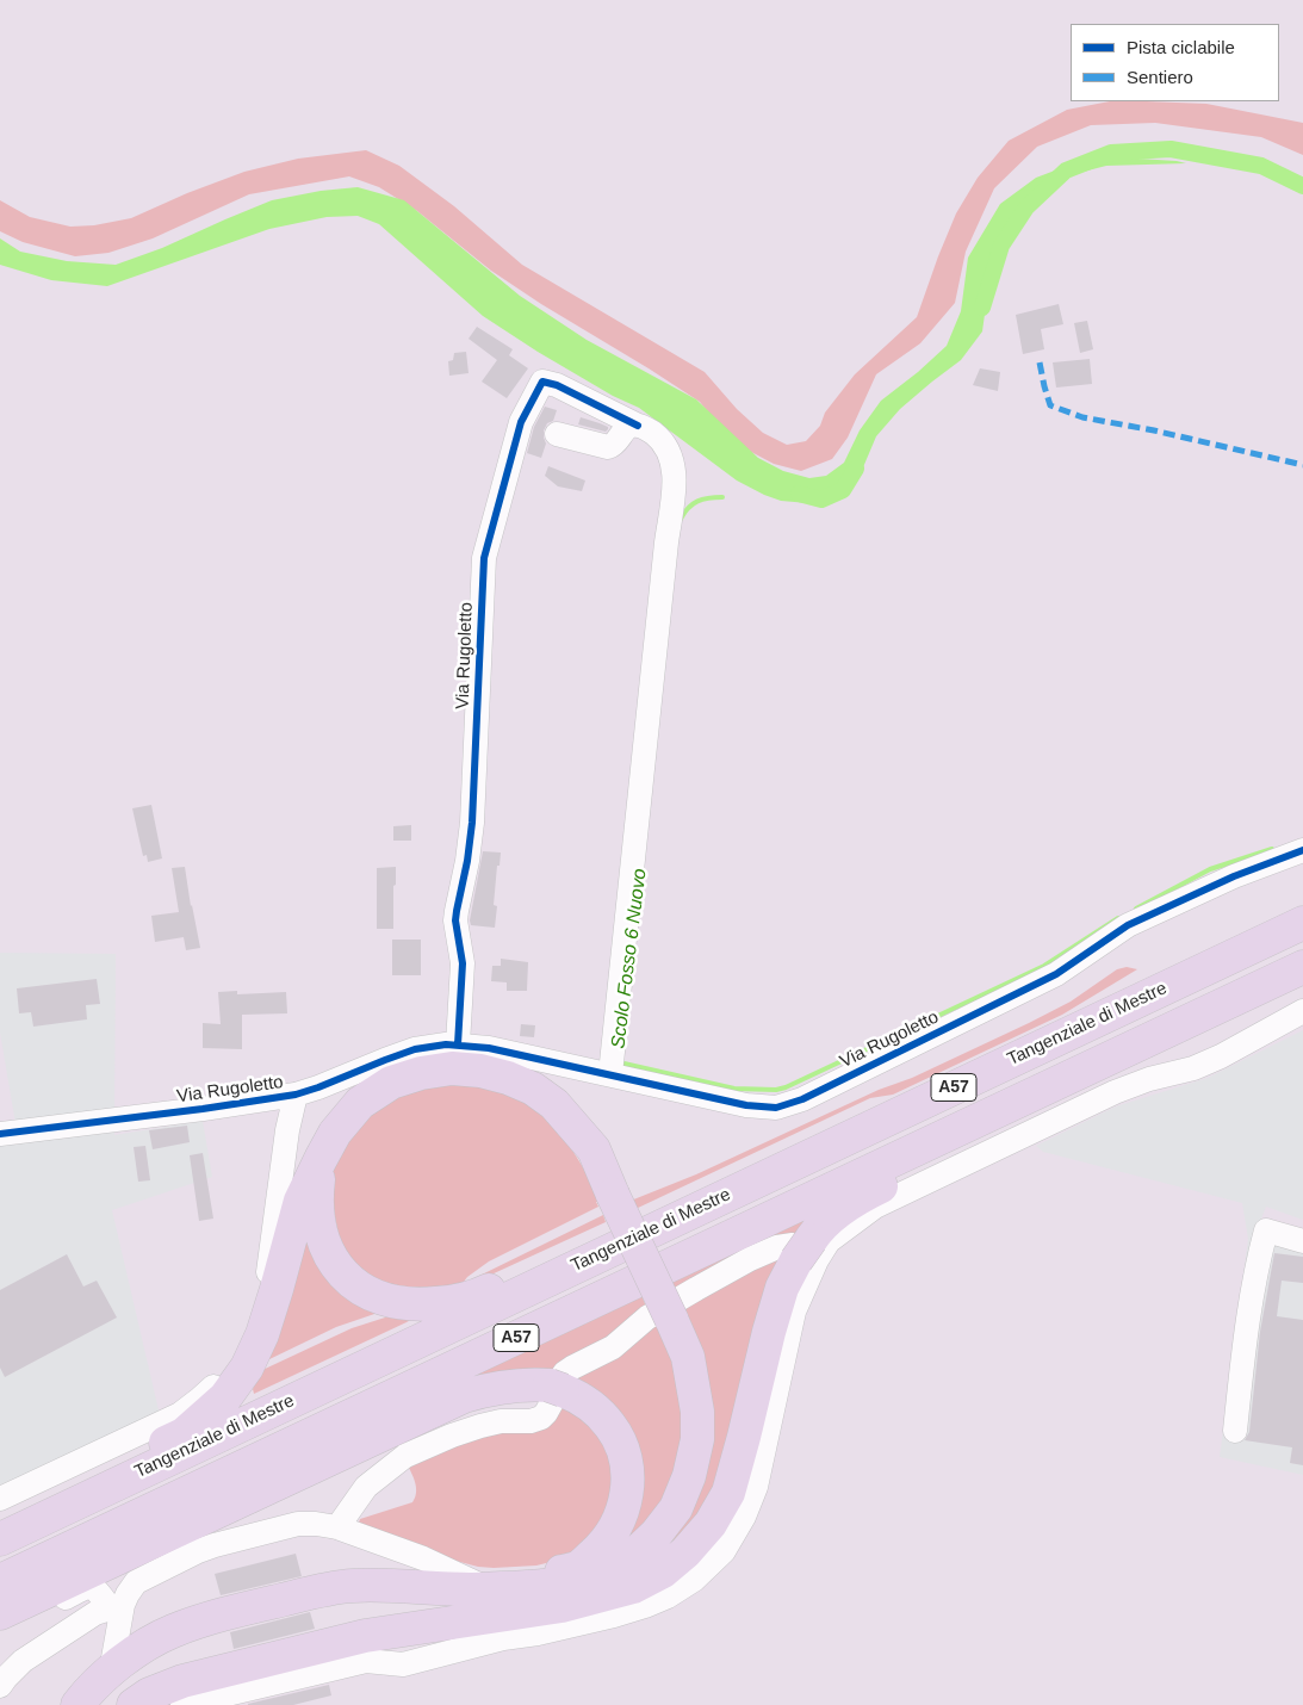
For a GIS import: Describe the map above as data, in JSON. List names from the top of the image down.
{
  "streets": {
    "highway": ["Tangenziale di Mestre", "A57"],
    "street": ["Via Rugoletto"]
  },
  "crossings": [
    ["Tangenziale di Mestre", "A57"]
  ],
  "water": ["Scolo Fosso 6 Nuovo"],
  "legend": ["Pista ciclabile", "Sentiero"]
}
